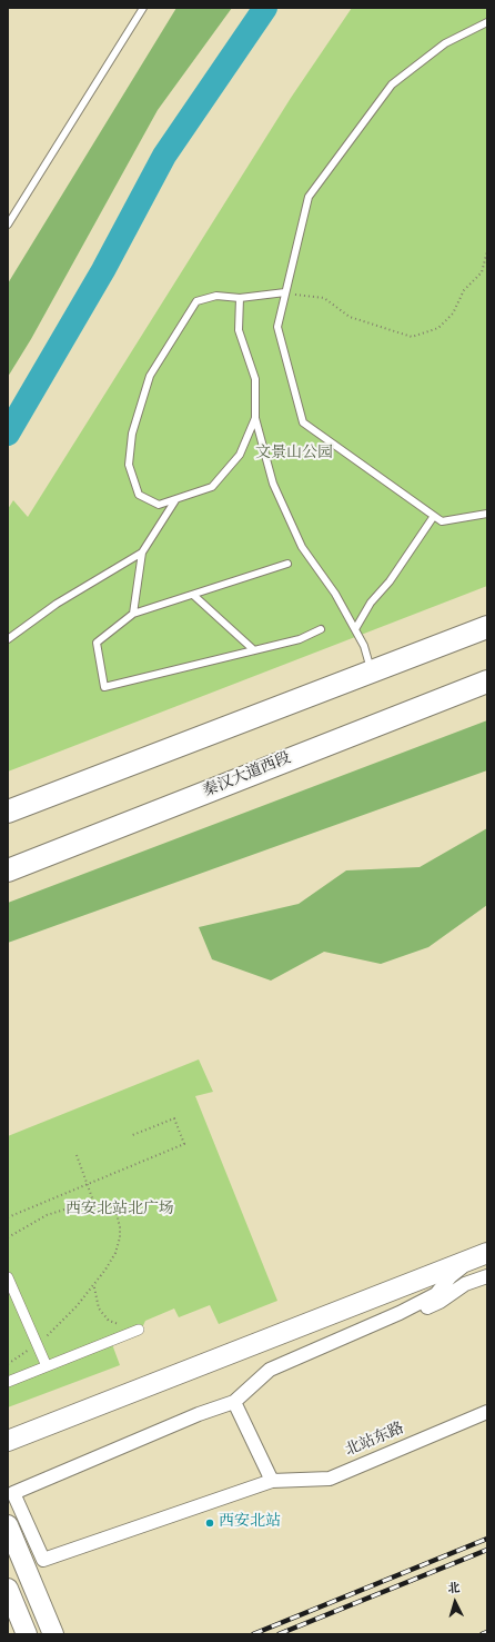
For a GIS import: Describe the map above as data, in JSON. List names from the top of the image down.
{
  "streets": {
    "main road": ["秦汉大道西段"],
    "street": ["北站东路"]
  },
  "parks": ["文景山公园", "西安北站北广场"],
  "places": ["西安北站"],
  "north": "top"
}
